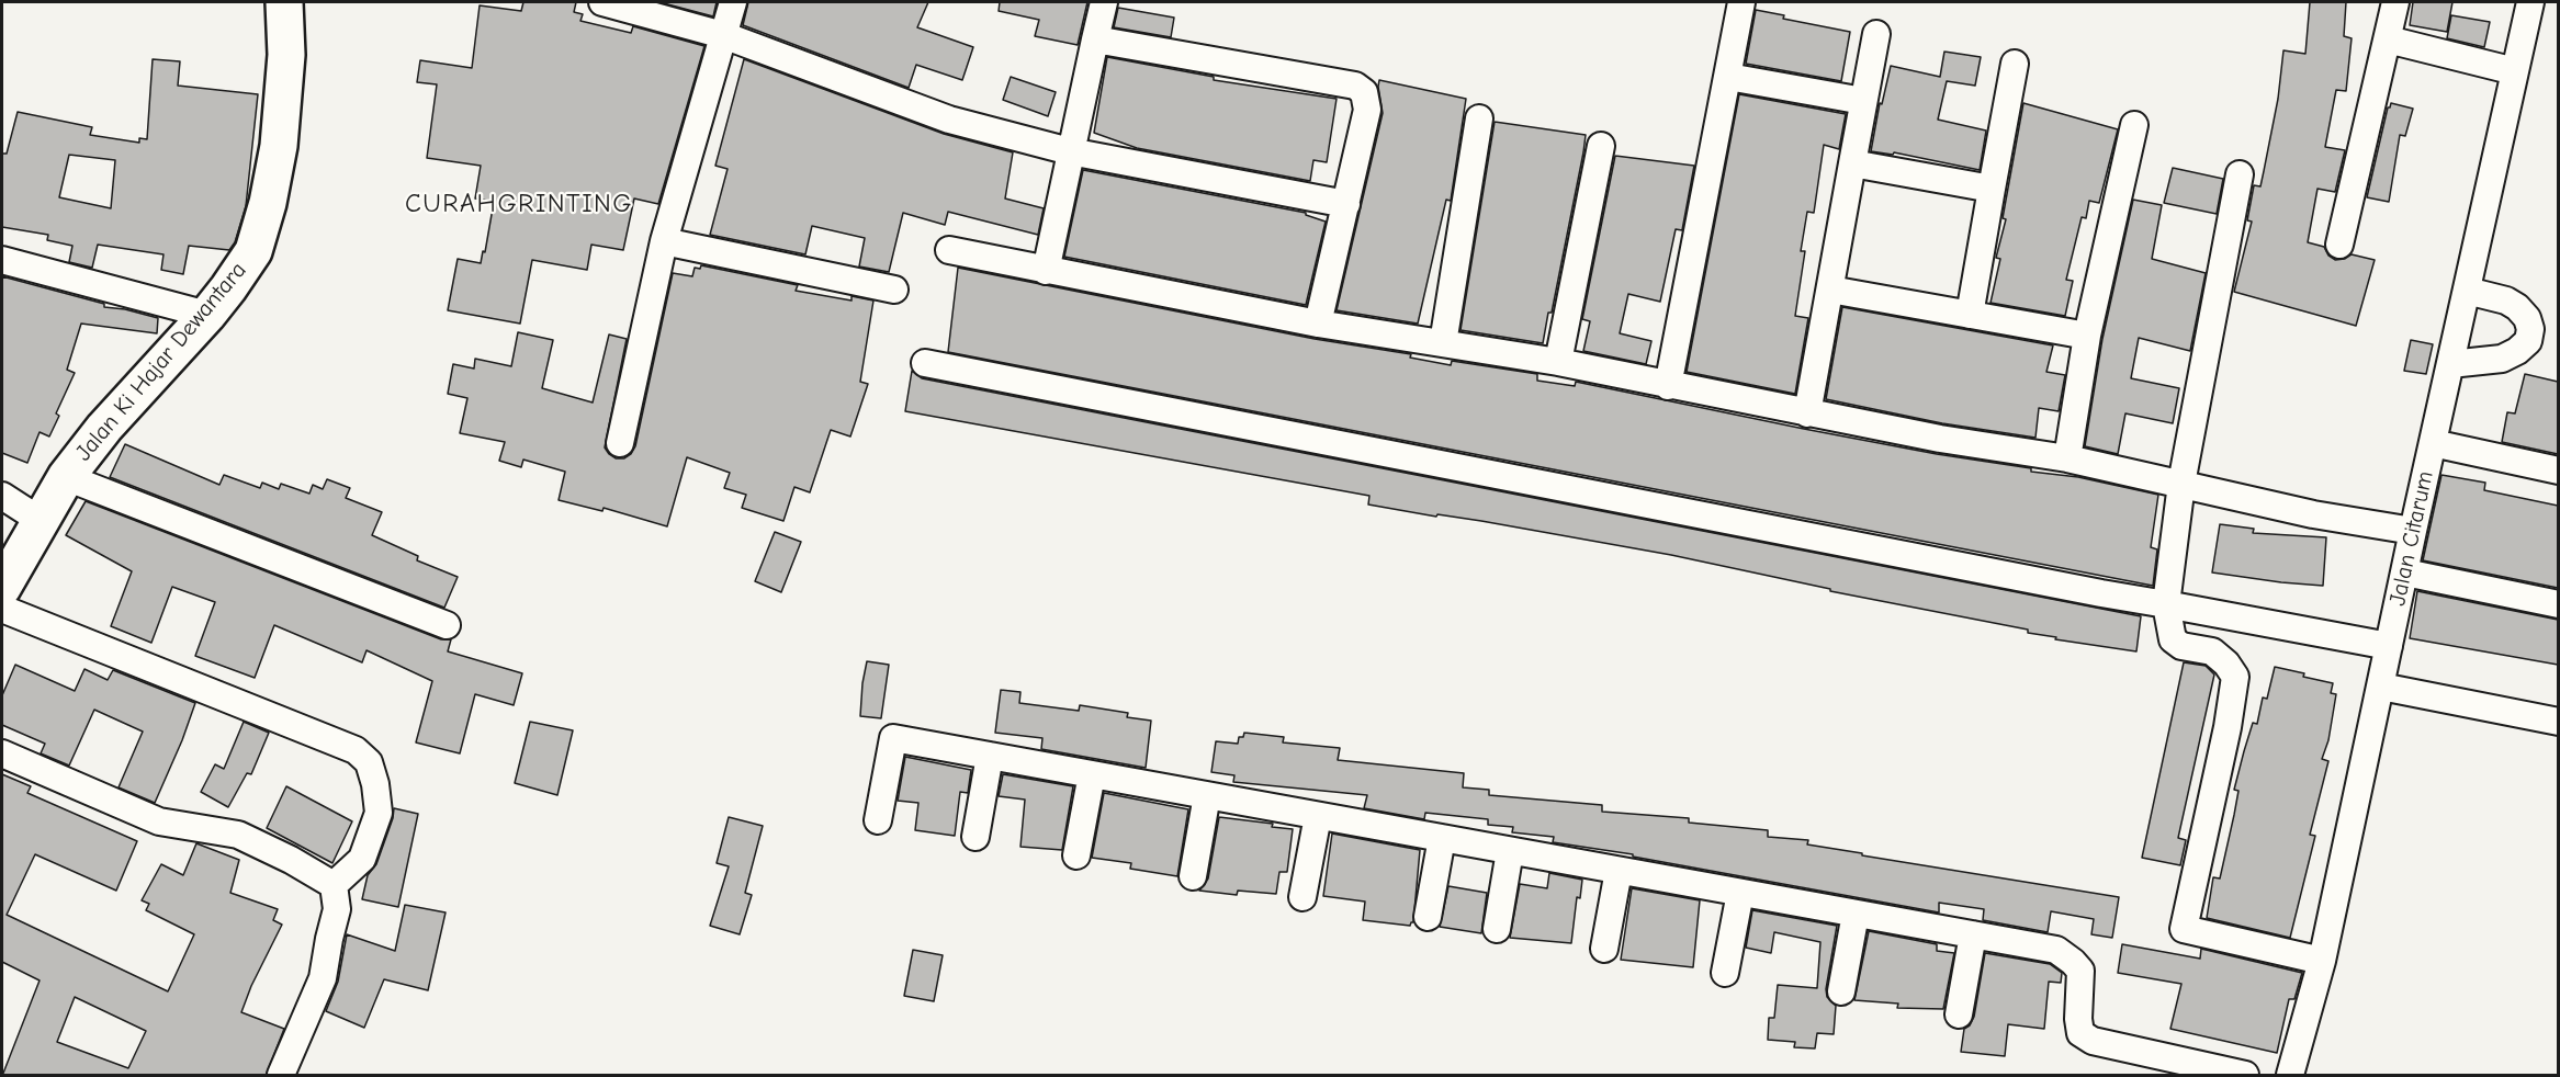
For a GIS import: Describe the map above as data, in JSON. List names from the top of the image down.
{
  "streets": {
    "main road": ["Jalan Ki Hajar Dewantara"],
    "street": ["Jalan Citarum"]
  },
  "districts": ["CURAHGRINTING"]
}
